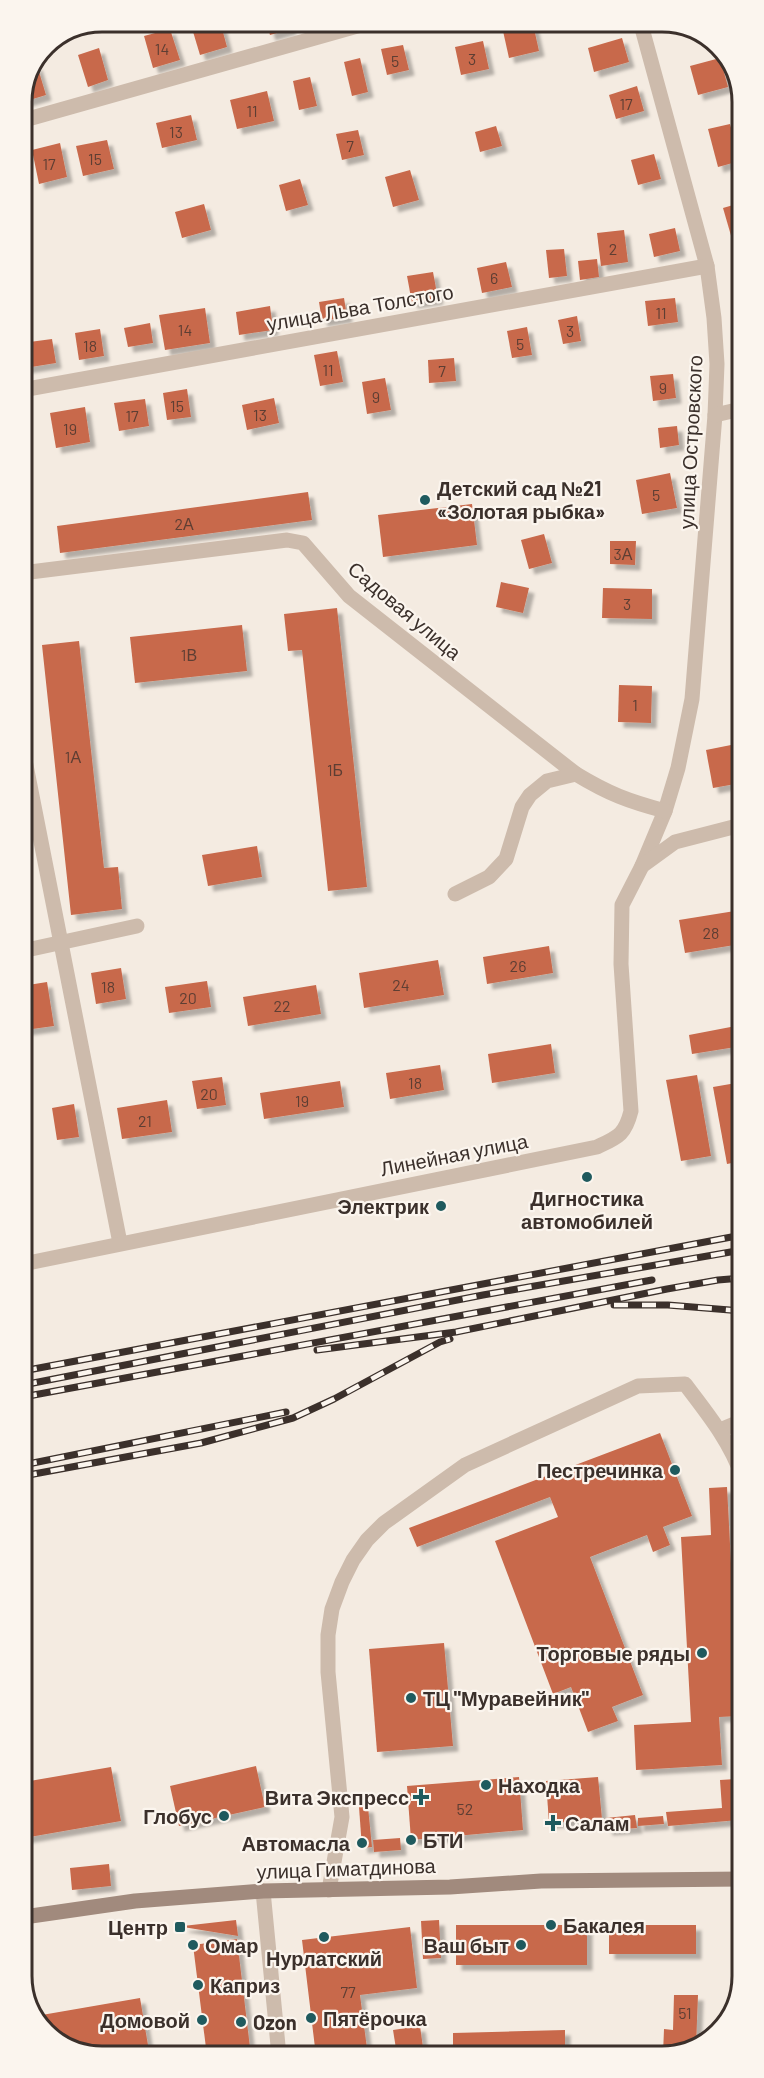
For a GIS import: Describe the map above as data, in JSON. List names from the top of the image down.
{
  "streets": {
    "main road": ["улица Гиматдинова"],
    "street": [
      "улица Льва Толстого",
      "улица Островского",
      "Садовая улица",
      "Линейная улица"
    ]
  },
  "crossings": [
    ["улица Льва Толстого", "улица Островского"],
    ["улица Островского", "Садовая улица"],
    ["улица Островского", "Линейная улица"]
  ],
  "places": {
    "other": [
      "Детский сад №21 «Золотая рыбка»",
      "Дигностика автомобилей",
      "Электрик",
      "Пестречинка",
      "Торговые ряды",
      "ТЦ \"Муравейник\"",
      "Находка",
      "Глобус",
      "БТИ",
      "Автомасла",
      "Бакалея",
      "Нурлатский",
      "Омар",
      "Ваш быт",
      "Каприз",
      "Пятёрочка",
      "Домовой",
      "Ozon"
    ],
    "health": ["Вита Экспресс", "Салам"],
    "transit": ["Центр"]
  },
  "house_numbers": [
    "14",
    "3",
    "5",
    "17",
    "11",
    "13",
    "7",
    "15",
    "17",
    "2",
    "6",
    "11",
    "14",
    "3",
    "5",
    "18",
    "11",
    "7",
    "9",
    "9",
    "15",
    "13",
    "17",
    "19",
    "5",
    "2А",
    "3А",
    "3",
    "1В",
    "1",
    "1А",
    "1Б",
    "28",
    "26",
    "24",
    "18",
    "20",
    "22",
    "18",
    "20",
    "19",
    "21",
    "52",
    "77",
    "51"
  ]
}
